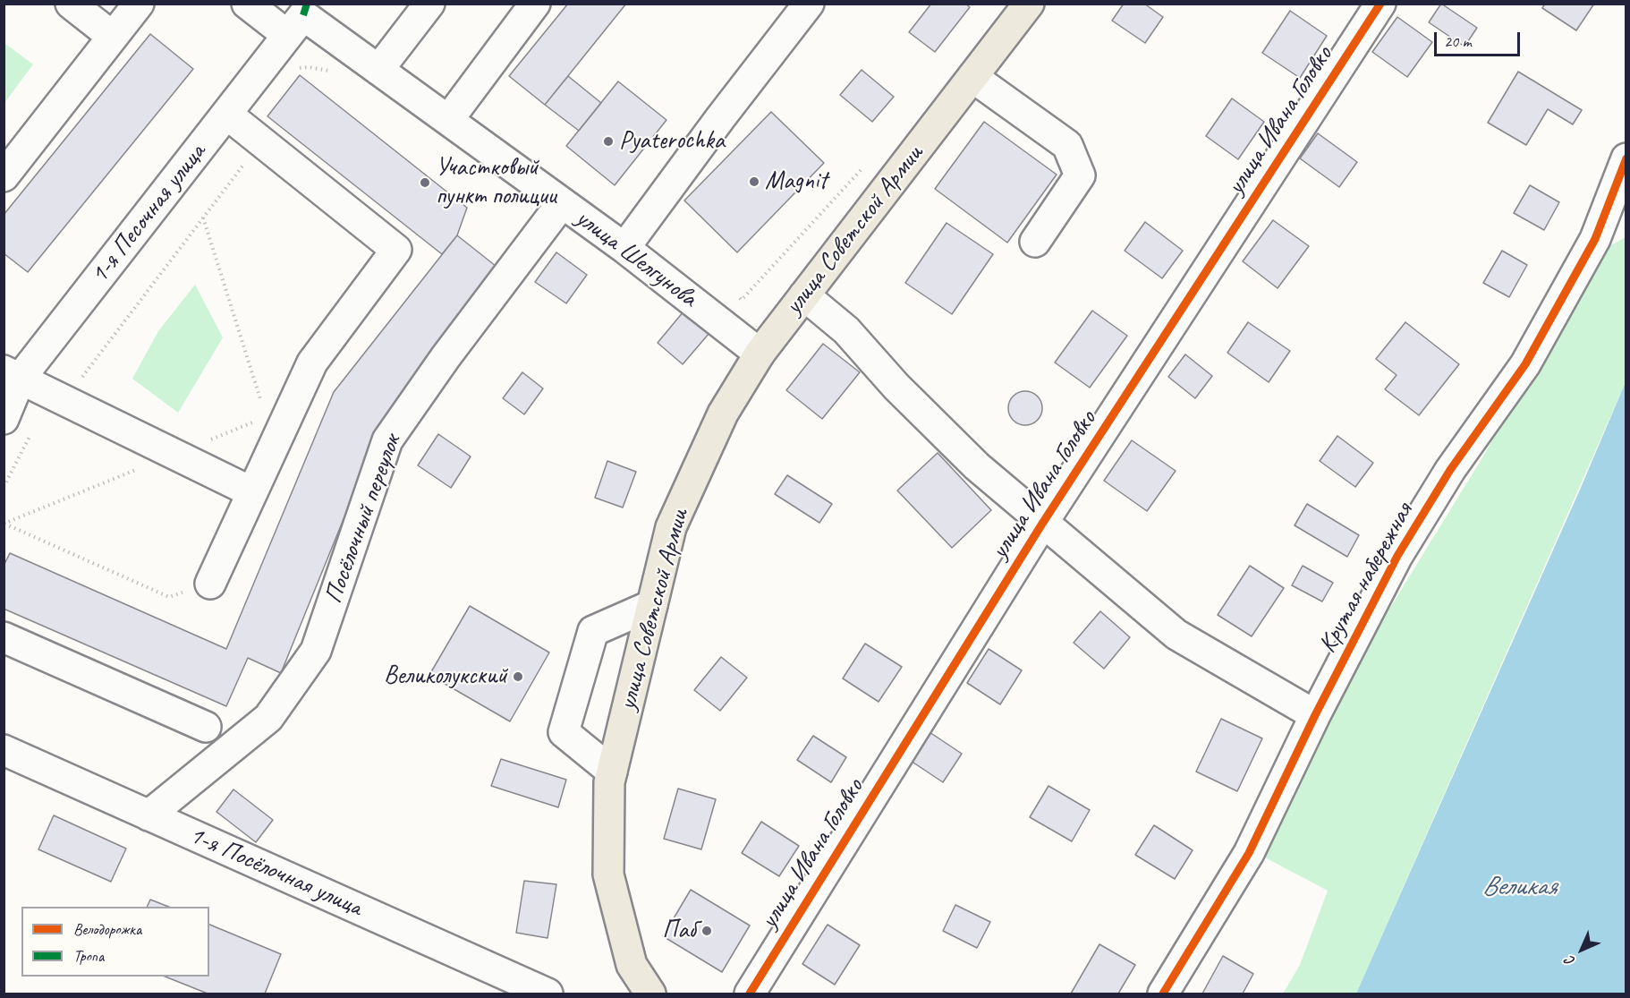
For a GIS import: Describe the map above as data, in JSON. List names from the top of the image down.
{
  "streets": {
    "main road": ["улица Советской Армии"],
    "street": [
      "улица Ивана Головко",
      "1-я Песочная улица",
      "улица Шелгунова",
      "Посёлочный переулок",
      "Крутая набережная",
      "1-я Посёлочная улица"
    ]
  },
  "crossings": [
    ["1-я Песочная улица", "улица Шелгунова"],
    ["улица Советской Армии", "улица Шелгунова"],
    ["улица Шелгунова", "Посёлочный переулок"],
    ["Посёлочный переулок", "1-я Посёлочная улица"]
  ],
  "water": ["Великая"],
  "places": [
    "Pyaterochka",
    "Magnit",
    "Участковый пункт полиции",
    "Великолукский",
    "Паб"
  ],
  "legend": ["Велодорожка", "Тропа"],
  "scale_bar": "20 m",
  "north": "bottom left"
}
